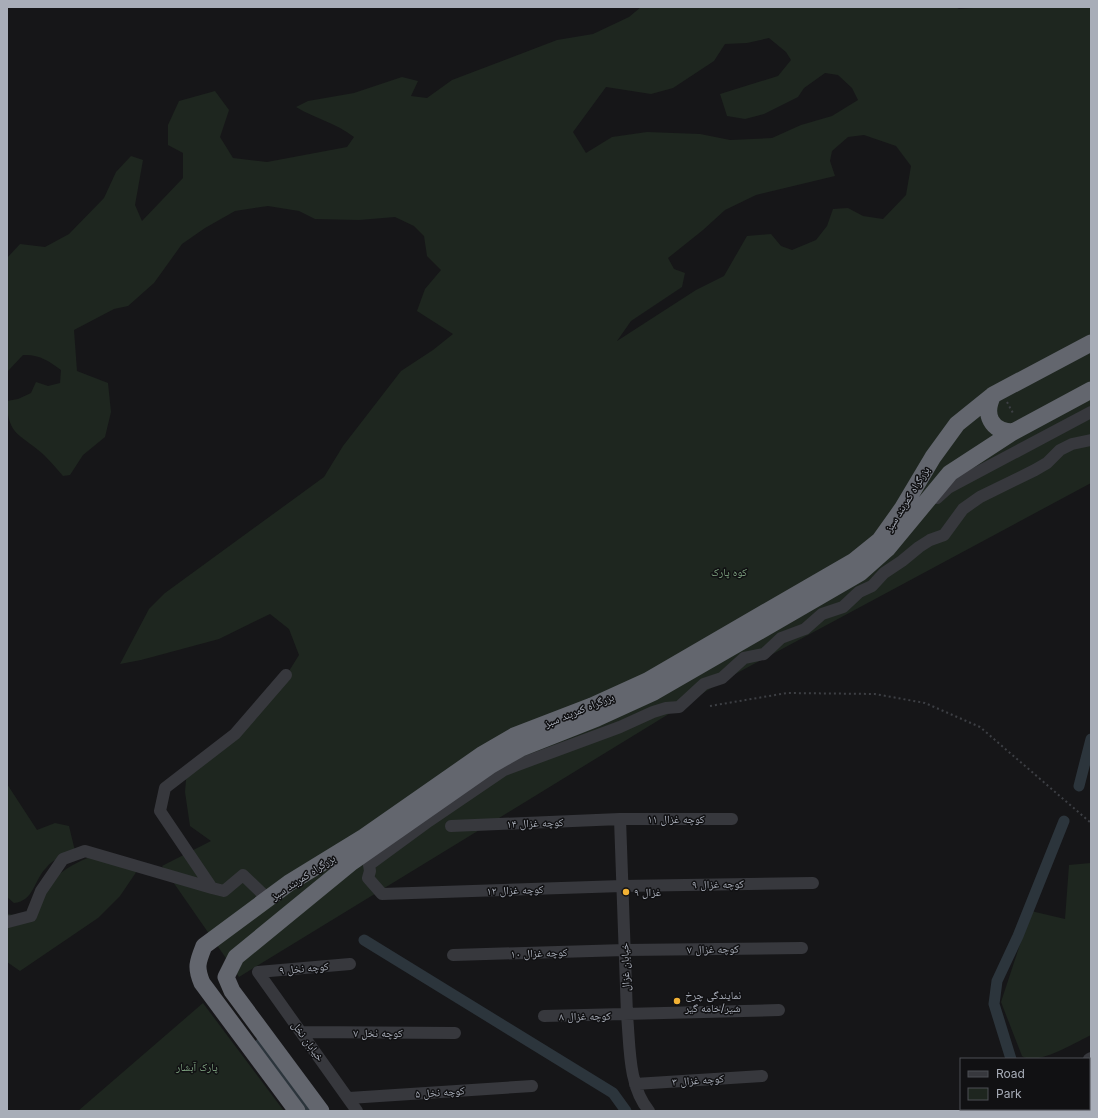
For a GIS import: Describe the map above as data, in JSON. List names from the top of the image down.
{
  "streets": {
    "highway": ["بزرگراه کمربند سبز"],
    "street": [
      "کوچه غزال ۱۱",
      "کوچه غزال ۱۴",
      "کوچه غزال ۹",
      "کوچه غزال ۱۲",
      "کوچه غزال ۷",
      "کوچه غزال ۱۰",
      "خیابان غزال",
      "کوچه نخل ۹",
      "کوچه غزال ۸",
      "کوچه نخل ۷",
      "خیابان نخل",
      "کوچه غزال ۳",
      "کوچه نخل ۵"
    ]
  },
  "crossings": [
    ["کوچه غزال ۱۱", "کوچه غزال ۱۴"],
    ["کوچه غزال ۱۱", "خیابان غزال"],
    ["کوچه غزال ۱۴", "خیابان غزال"],
    ["کوچه غزال ۹", "کوچه غزال ۱۲"],
    ["کوچه غزال ۹", "خیابان غزال"],
    ["کوچه غزال ۱۲", "خیابان غزال"],
    ["کوچه غزال ۷", "کوچه غزال ۱۰"],
    ["کوچه غزال ۷", "خیابان غزال"],
    ["کوچه غزال ۱۰", "خیابان غزال"],
    ["خیابان غزال", "کوچه غزال ۸"],
    ["خیابان غزال", "کوچه غزال ۳"],
    ["کوچه نخل ۹", "خیابان نخل"],
    ["کوچه نخل ۷", "خیابان نخل"],
    ["خیابان نخل", "کوچه نخل ۵"]
  ],
  "parks": ["کوه پارک", "پارک آبشار"],
  "places": ["غزال ۹", "نمایندگی چرخ شیر/خامه گیر"],
  "legend": ["Road", "Park"]
}
